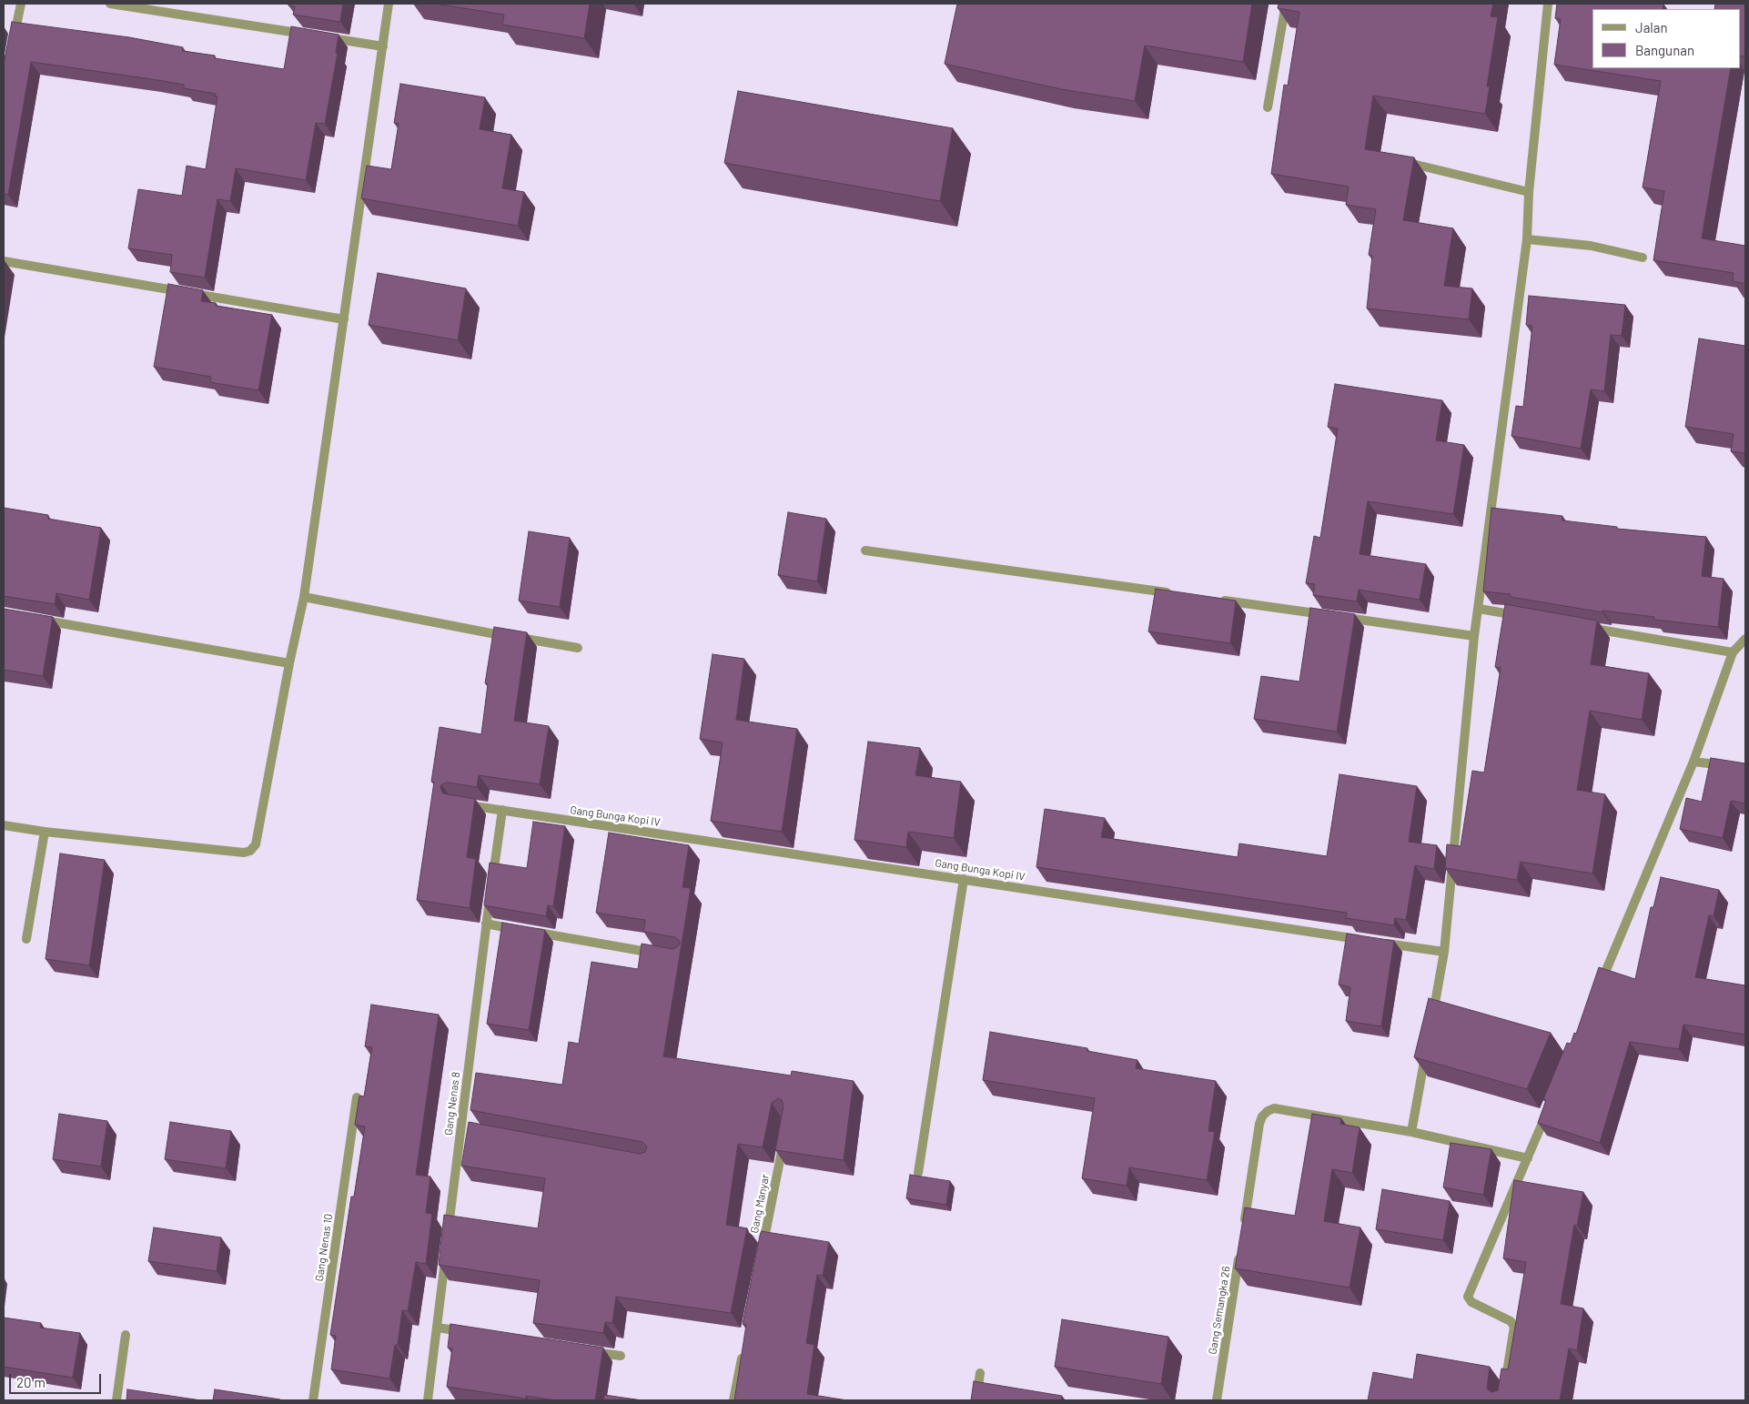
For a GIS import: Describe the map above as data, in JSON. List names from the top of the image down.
{
  "streets": {
    "street": [
      "Gang Bunga Kopi IV",
      "Gang Nenas 8",
      "Gang Manyar",
      "Gang Nenas 10",
      "Gang Semangka 26"
    ]
  },
  "crossings": [
    ["Gang Bunga Kopi IV", "Gang Nenas 8"]
  ],
  "legend": ["Jalan", "Bangunan"],
  "scale_bar": "20 m"
}
